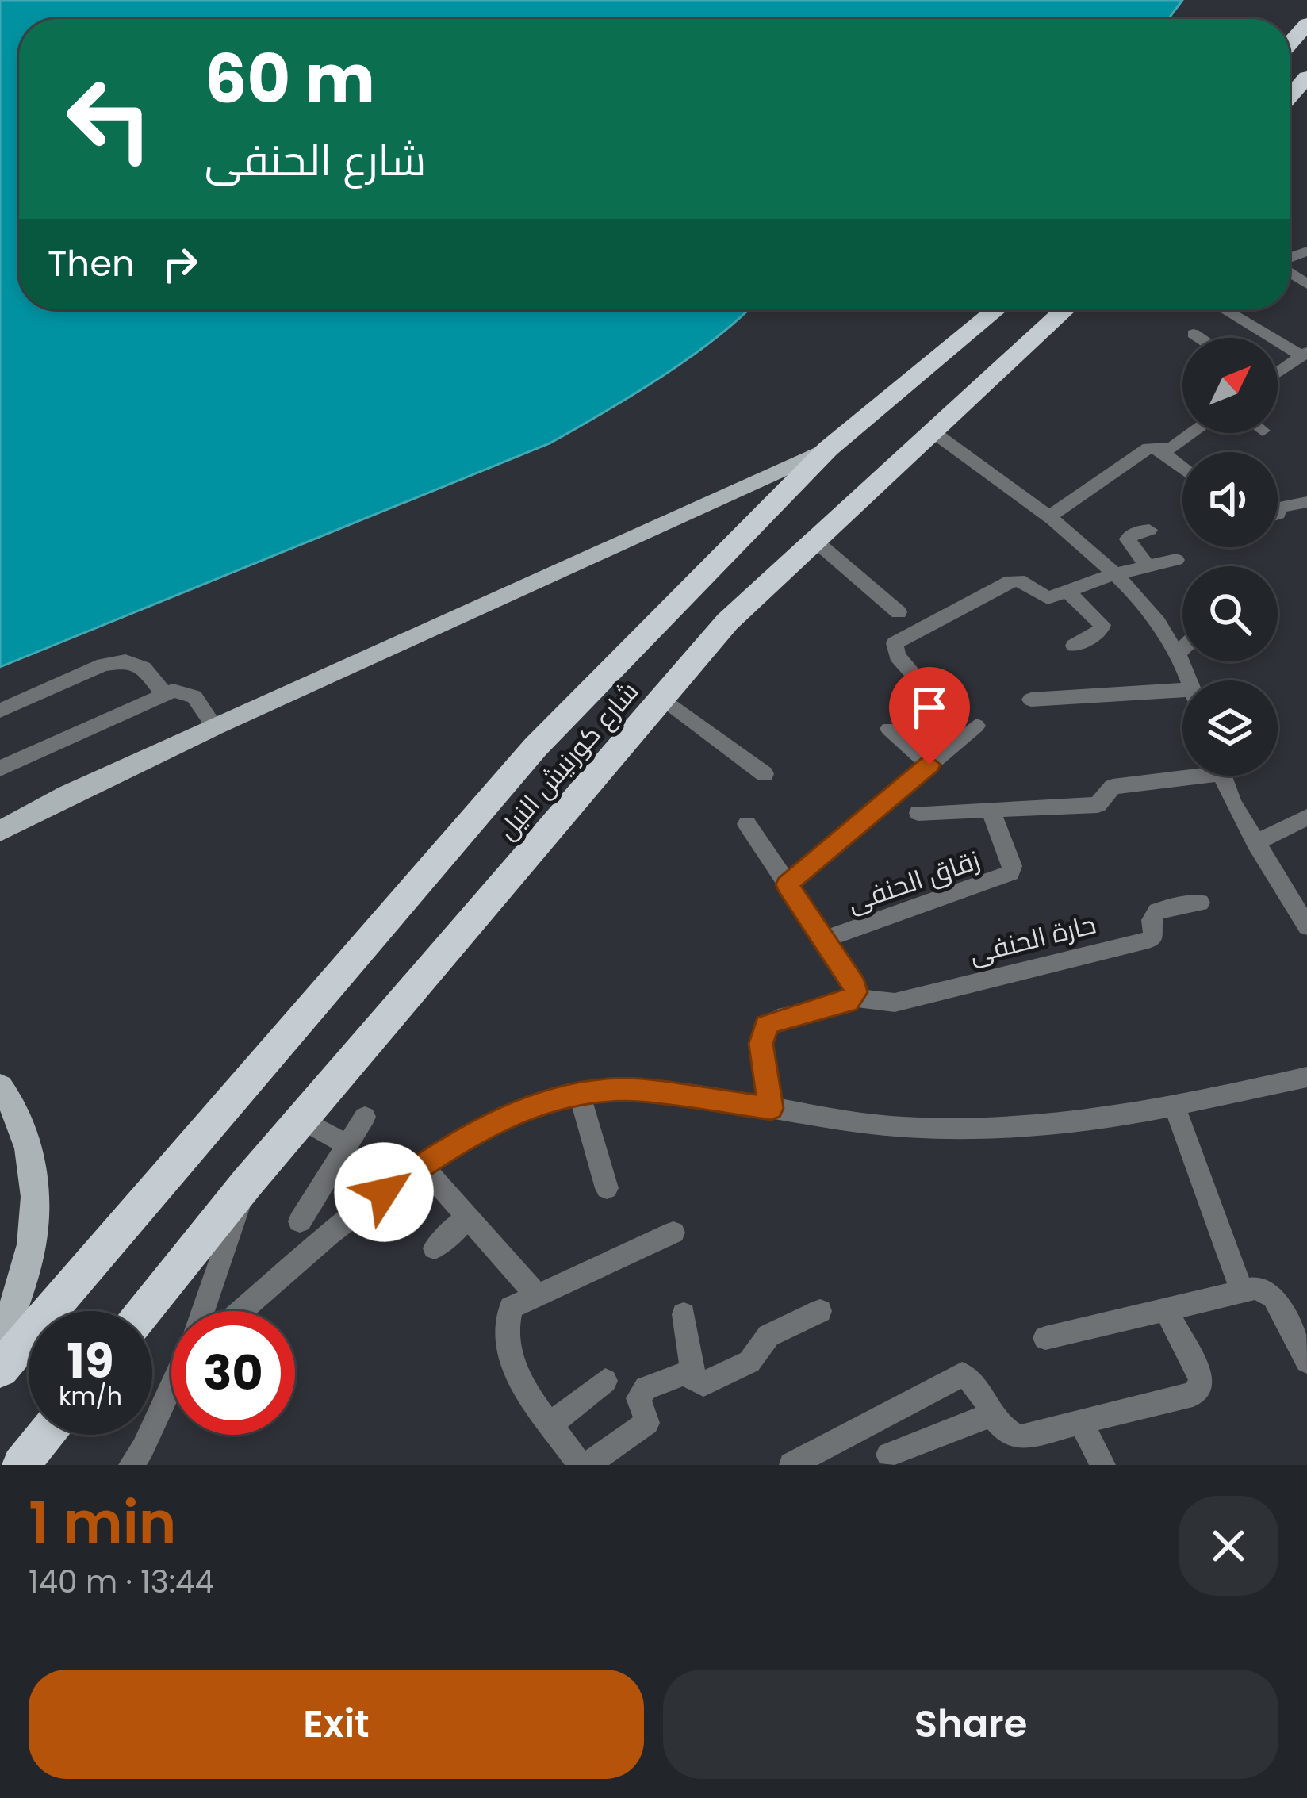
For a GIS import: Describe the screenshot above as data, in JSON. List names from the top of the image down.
{
  "streets": {
    "highway": ["شارع كورنيش النيل"],
    "street": ["زقاق الحنفى", "حارة الحنفى"]
  },
  "north": "top right",
  "page": {
    "turn": ["60 m", "شارع الحنفى"],
    "then": "Then",
    "speed": "19 km/h",
    "limit": "30",
    "heading": ["1 min", "140 m · 13:44"],
    "buttons": ["Exit", "Share"]
  }
}
